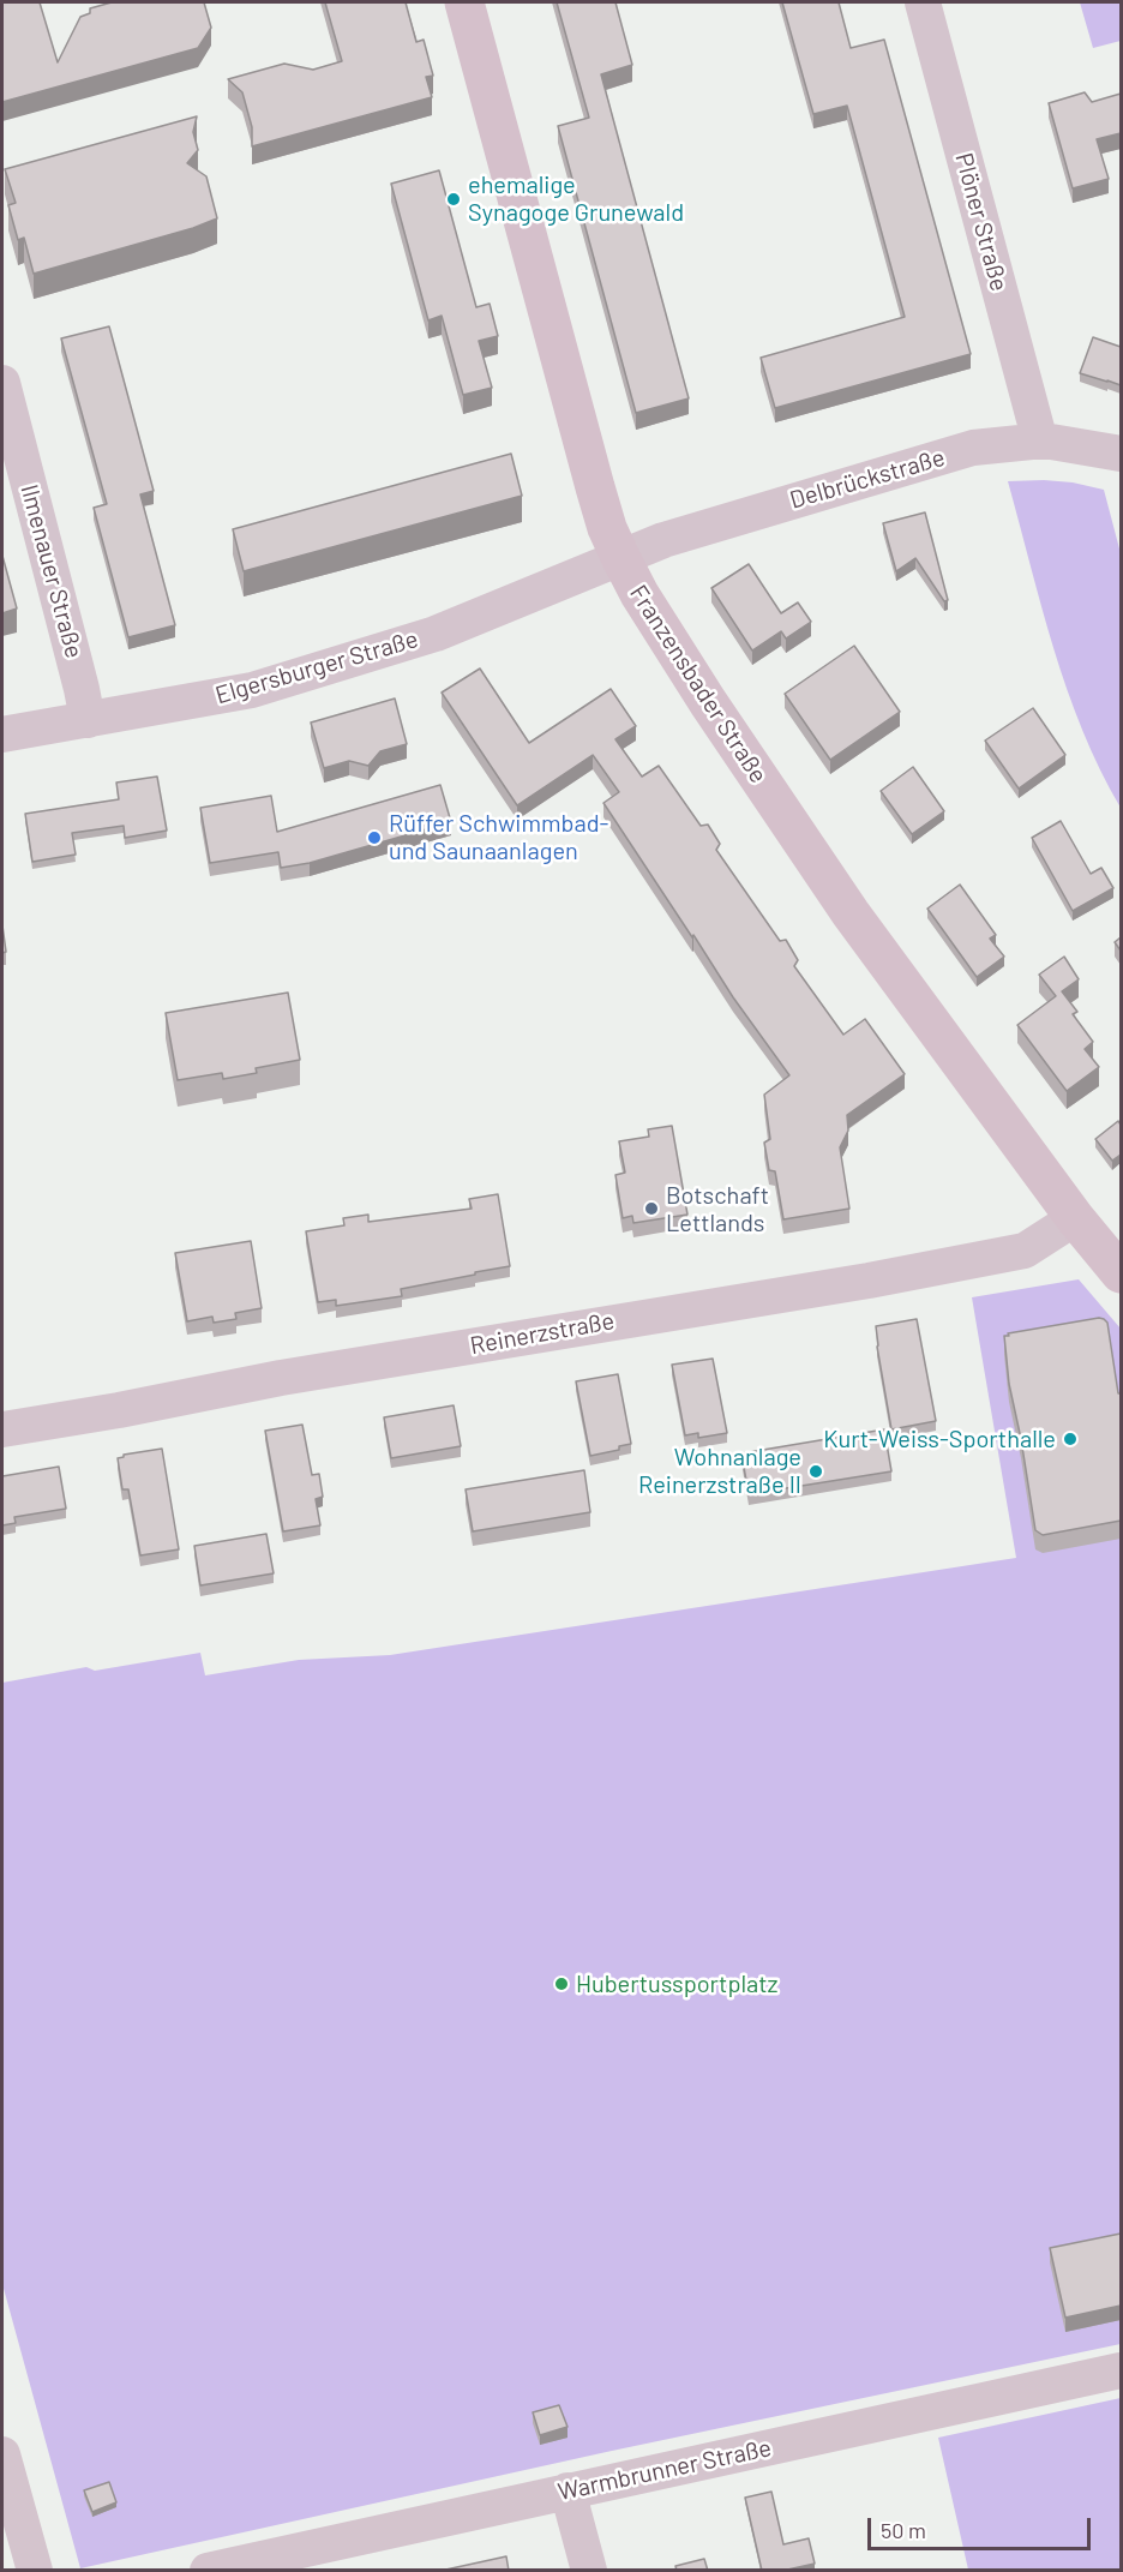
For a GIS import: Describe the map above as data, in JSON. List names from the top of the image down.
{
  "streets": {
    "street": [
      "Plöner Straße",
      "Delbrückstraße",
      "Ilmenauer Straße",
      "Elgersburger Straße",
      "Franzensbader Straße",
      "Reinerzstraße",
      "Warmbrunner Straße"
    ]
  },
  "crossings": [
    ["Plöner Straße", "Delbrückstraße"],
    ["Delbrückstraße", "Elgersburger Straße"],
    ["Delbrückstraße", "Franzensbader Straße"],
    ["Ilmenauer Straße", "Elgersburger Straße"],
    ["Elgersburger Straße", "Franzensbader Straße"],
    ["Franzensbader Straße", "Reinerzstraße"]
  ],
  "places": [
    "ehemalige Synagoge Grunewald",
    "Rüffer Schwimmbad- und Saunaanlagen",
    "Botschaft Lettlands",
    "Kurt-Weiss-Sporthalle",
    "Wohnanlage Reinerzstraße II",
    "Hubertussportplatz"
  ],
  "scale_bar": "50 m"
}
